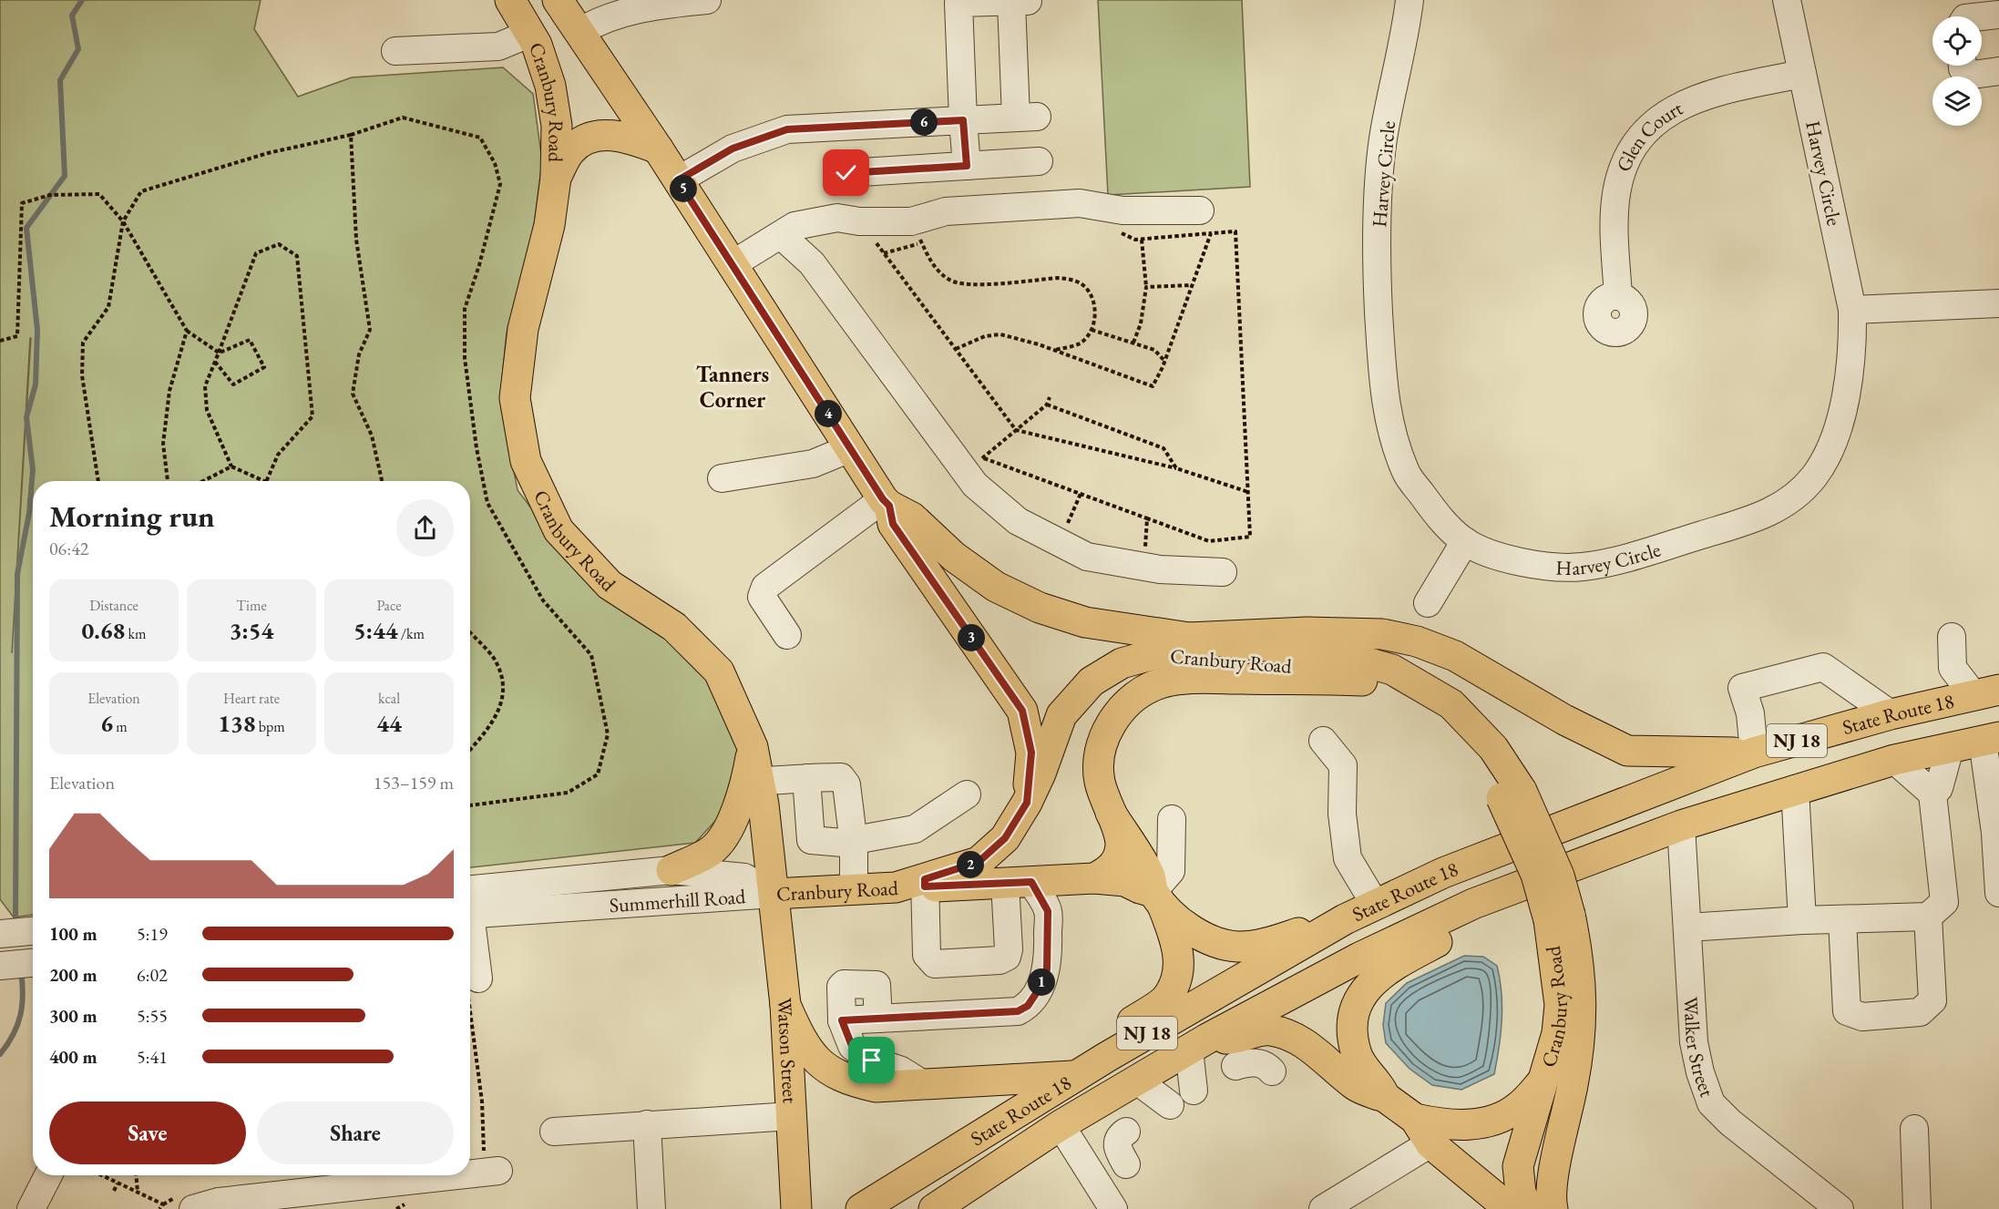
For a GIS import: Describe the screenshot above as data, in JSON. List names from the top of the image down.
{
  "streets": {
    "main road": [
      "Cranbury Road",
      "State Route 18",
      "NJ 18",
      "Watson Street"
    ],
    "street": [
      "Glen Court",
      "Harvey Circle",
      "Summerhill Road",
      "Walker Street"
    ]
  },
  "crossings": [
    ["Cranbury Road", "Summerhill Road"],
    ["Cranbury Road", "Watson Street"],
    ["Glen Court", "Harvey Circle"],
    ["State Route 18", "Walker Street"],
    ["Summerhill Road", "Watson Street"]
  ],
  "districts": ["Tanners Corner"],
  "page": {
    "pins": [
      "6",
      "5",
      "4",
      "3",
      "2",
      "1"
    ],
    "heading": ["Morning run", "06:42"],
    "stats": [
      ["Distance", "0.68 km"],
      ["Time", "3:54"],
      ["Pace", "5:44 /km"],
      ["Elevation", "6 m"],
      ["Heart rate", "138 bpm"],
      ["kcal", "44"]
    ],
    "chart": ["Elevation", "153–159 m"],
    "list": [
      {
        "name": "100 m",
        "note": "5:19"
      },
      {
        "name": "200 m",
        "note": "6:02"
      },
      {
        "name": "300 m",
        "note": "5:55"
      },
      {
        "name": "400 m",
        "note": "5:41"
      }
    ],
    "buttons": ["Save", "Share"]
  }
}
